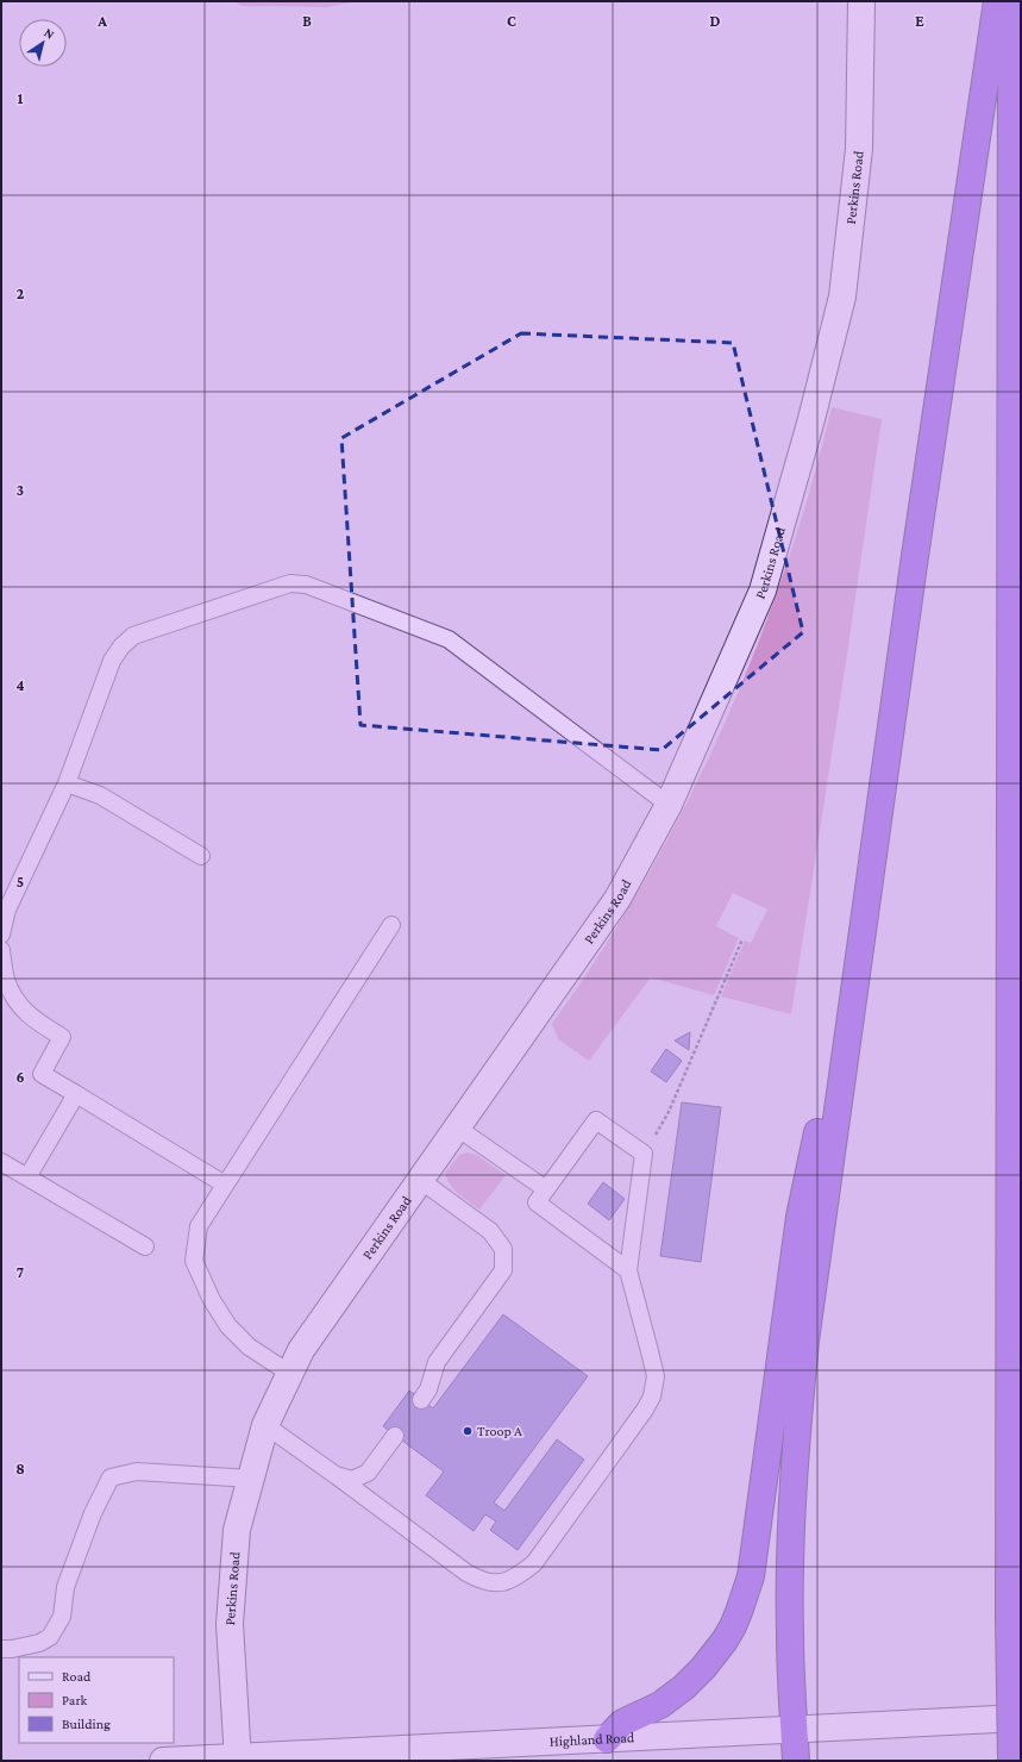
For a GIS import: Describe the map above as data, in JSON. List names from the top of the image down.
{
  "streets": {
    "main road": ["Perkins Road", "Highland Road"]
  },
  "crossings": [
    ["Perkins Road", "Highland Road"]
  ],
  "places": ["Troop A"],
  "legend": ["Road", "Park", "Building"],
  "north": "top right",
  "grid": {
    "columns": [
      "A",
      "B",
      "C",
      "D",
      "E"
    ],
    "rows": [
      "1",
      "2",
      "3",
      "4",
      "5",
      "6",
      "7",
      "8"
    ]
  }
}
